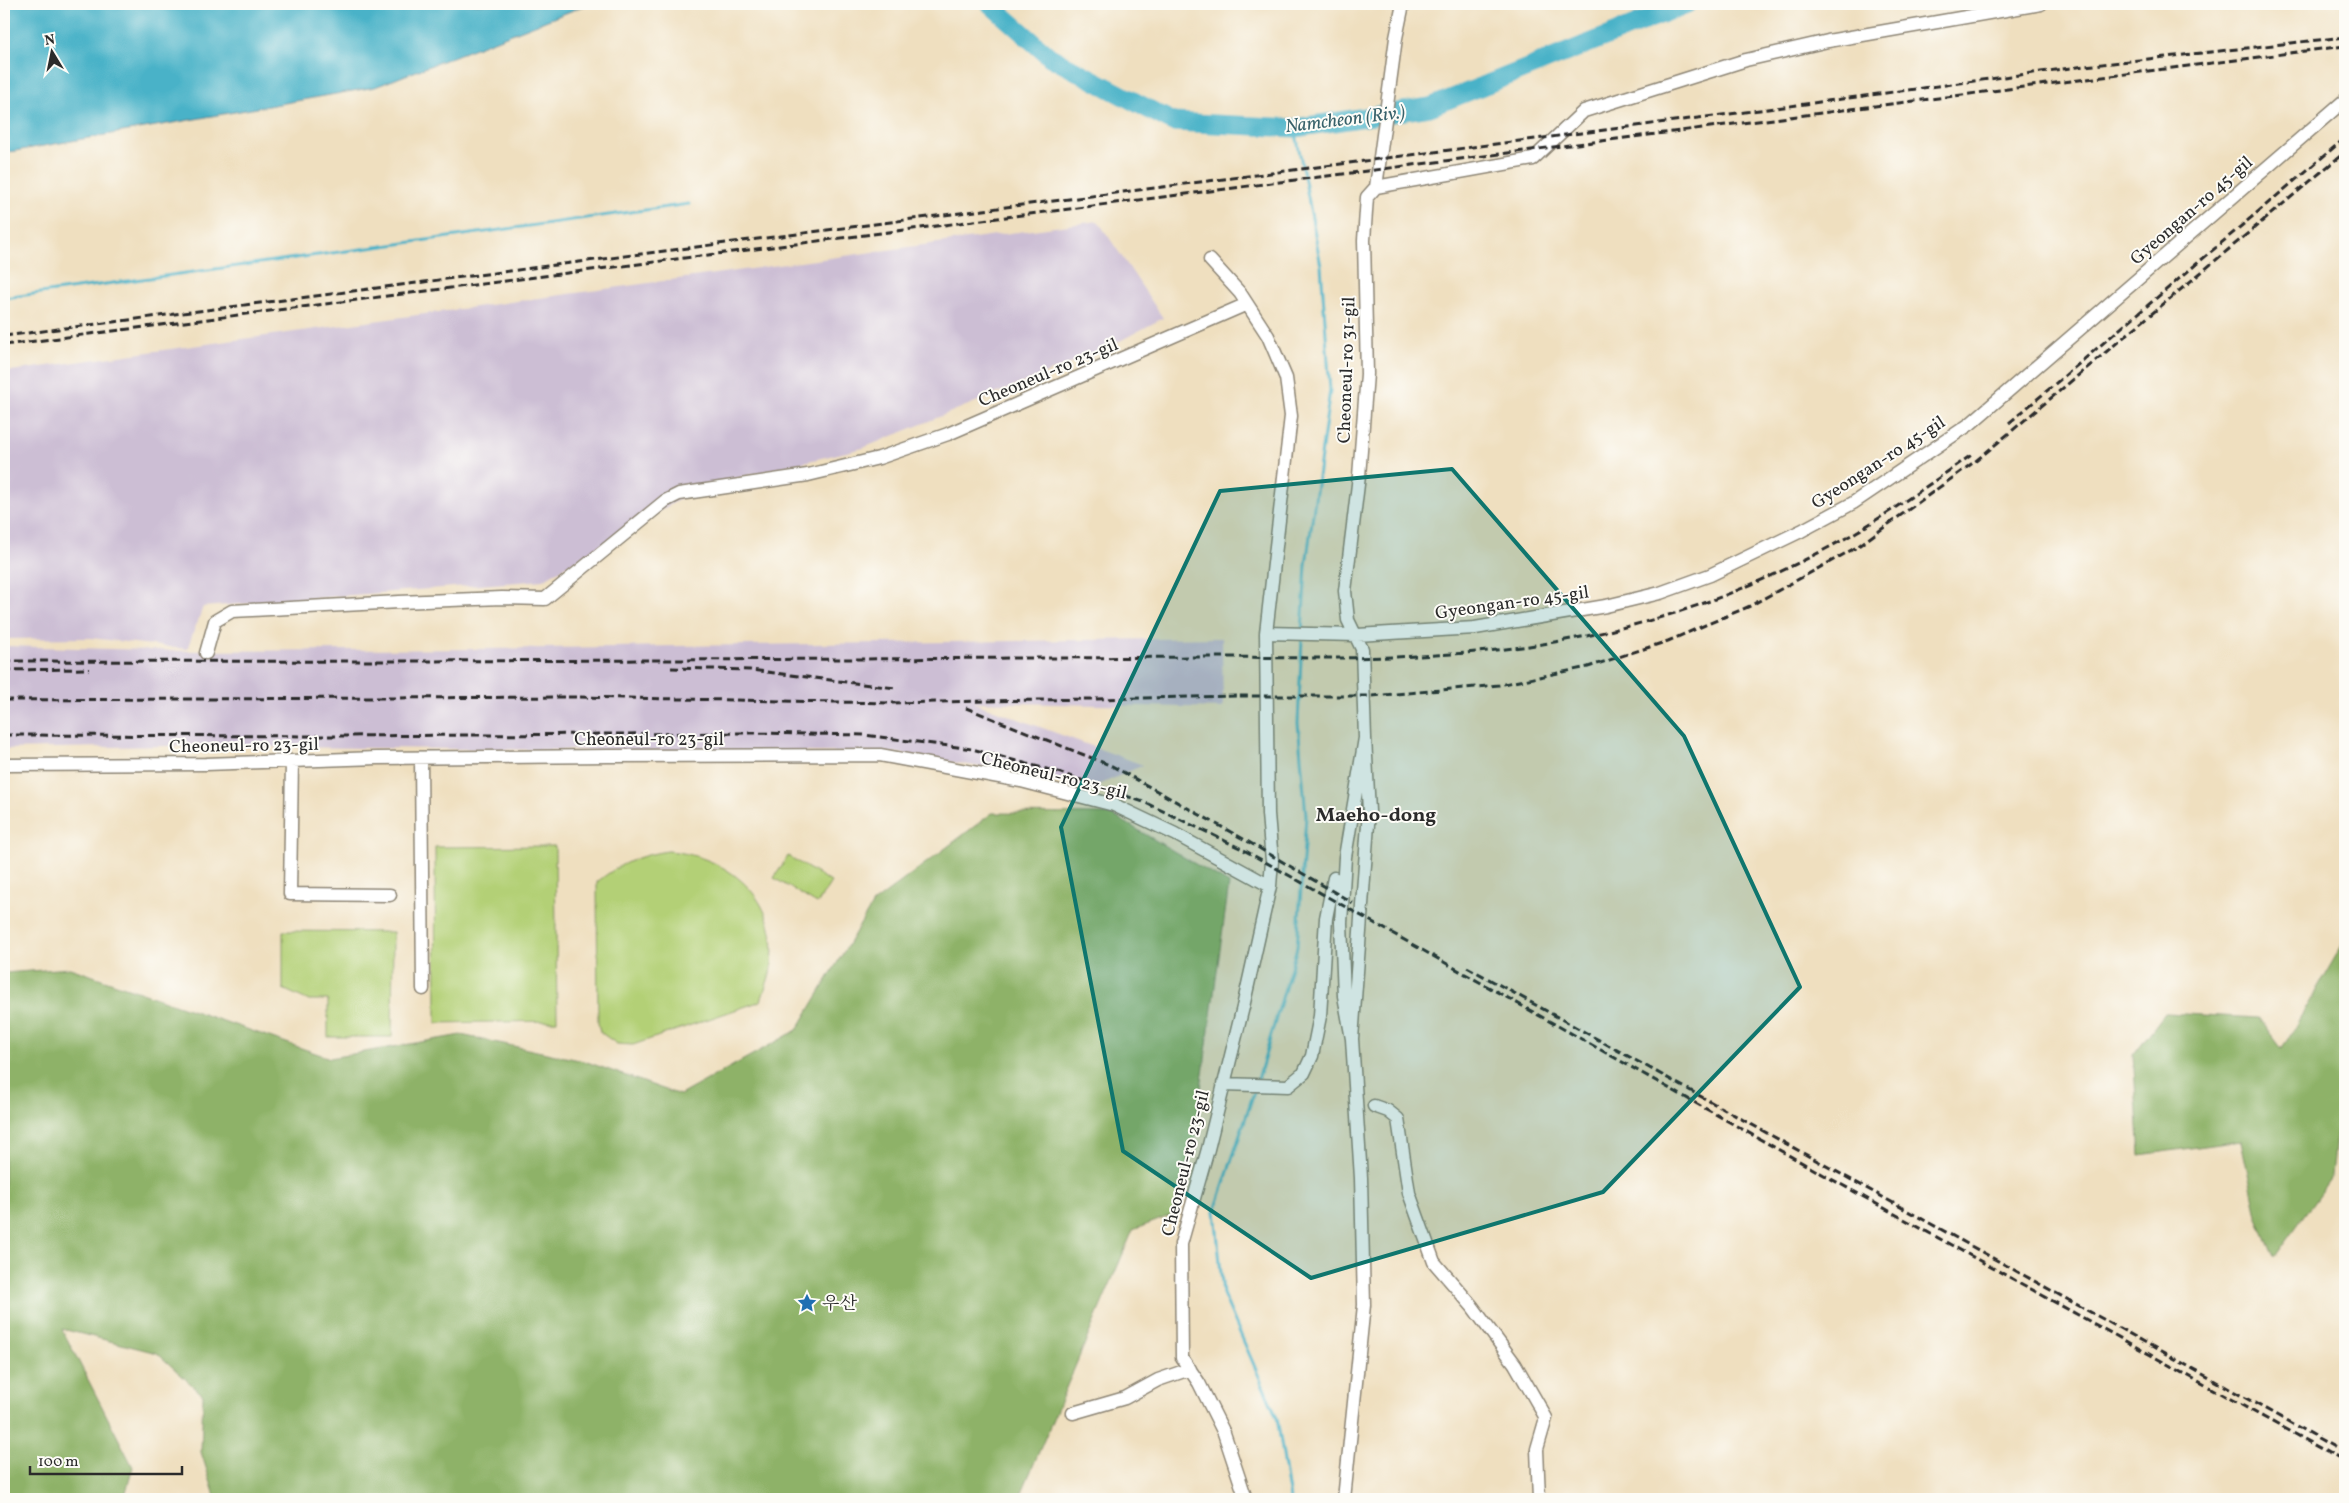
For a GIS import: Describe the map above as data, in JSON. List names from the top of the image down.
{
  "streets": {
    "street": ["Gyeongan-ro 45-gil", "Cheoneul-ro 31-gil", "Cheoneul-ro 23-gil"]
  },
  "crossings": [
    ["Gyeongan-ro 45-gil", "Cheoneul-ro 31-gil"],
    ["Gyeongan-ro 45-gil", "Cheoneul-ro 23-gil"]
  ],
  "districts": ["Maeho-dong"],
  "water": ["Namcheon (Riv.)"],
  "places": {
    "place": ["우산"]
  },
  "scale_bar": "100 m",
  "north": "top"
}
